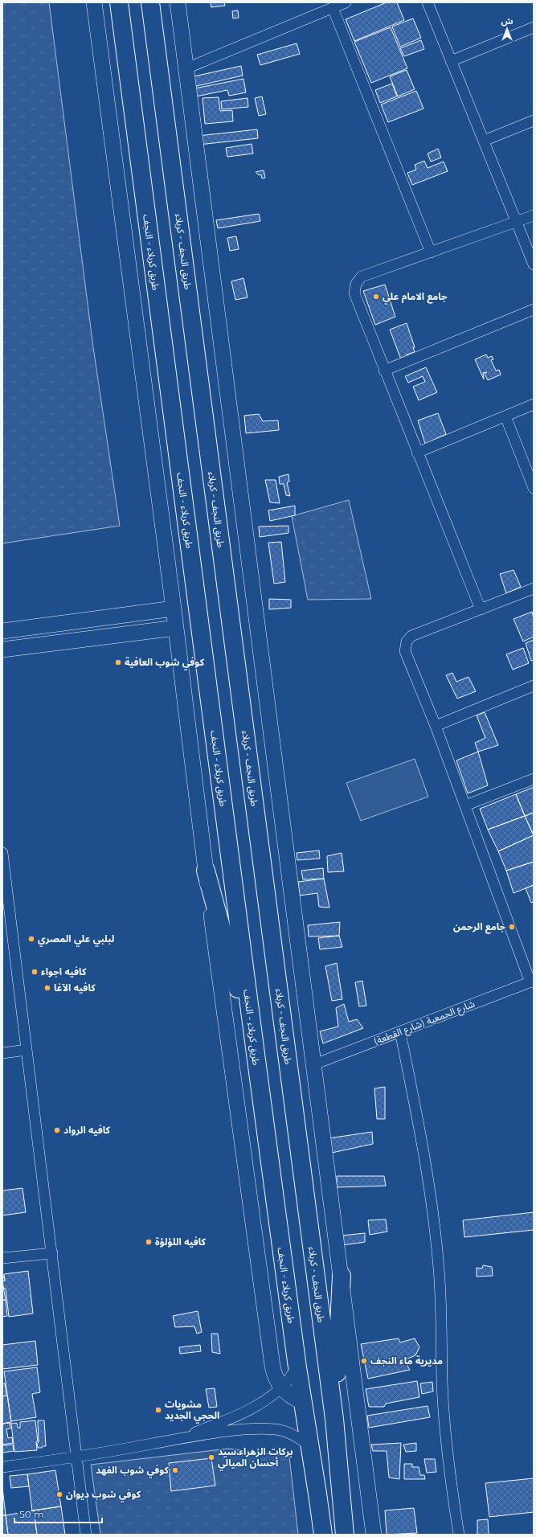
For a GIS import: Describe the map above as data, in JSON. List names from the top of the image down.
{
  "streets": {
    "highway": ["طريق النجف - کربلاء", "طريق کربلاء - النجف"],
    "street": ["شارع الجمعية (شارع القطعة)"]
  },
  "places": [
    "جامع الامام علي",
    "كوفي شوب العافية",
    "جامع الرحمن",
    "لبلبي علي المصري",
    "كافيه اجواء",
    "كافيه الآغا",
    "كافيه الرواد",
    "كافيه اللؤلؤة",
    "مديرية ماء النجف",
    "مشويات الحجي الجديد",
    "بركات الزهراء.سيد أحسان الميالي",
    "كوفي شوب الفهد",
    "كوفي شوب ديوان"
  ],
  "scale_bar": "50 m",
  "north": "top"
}
